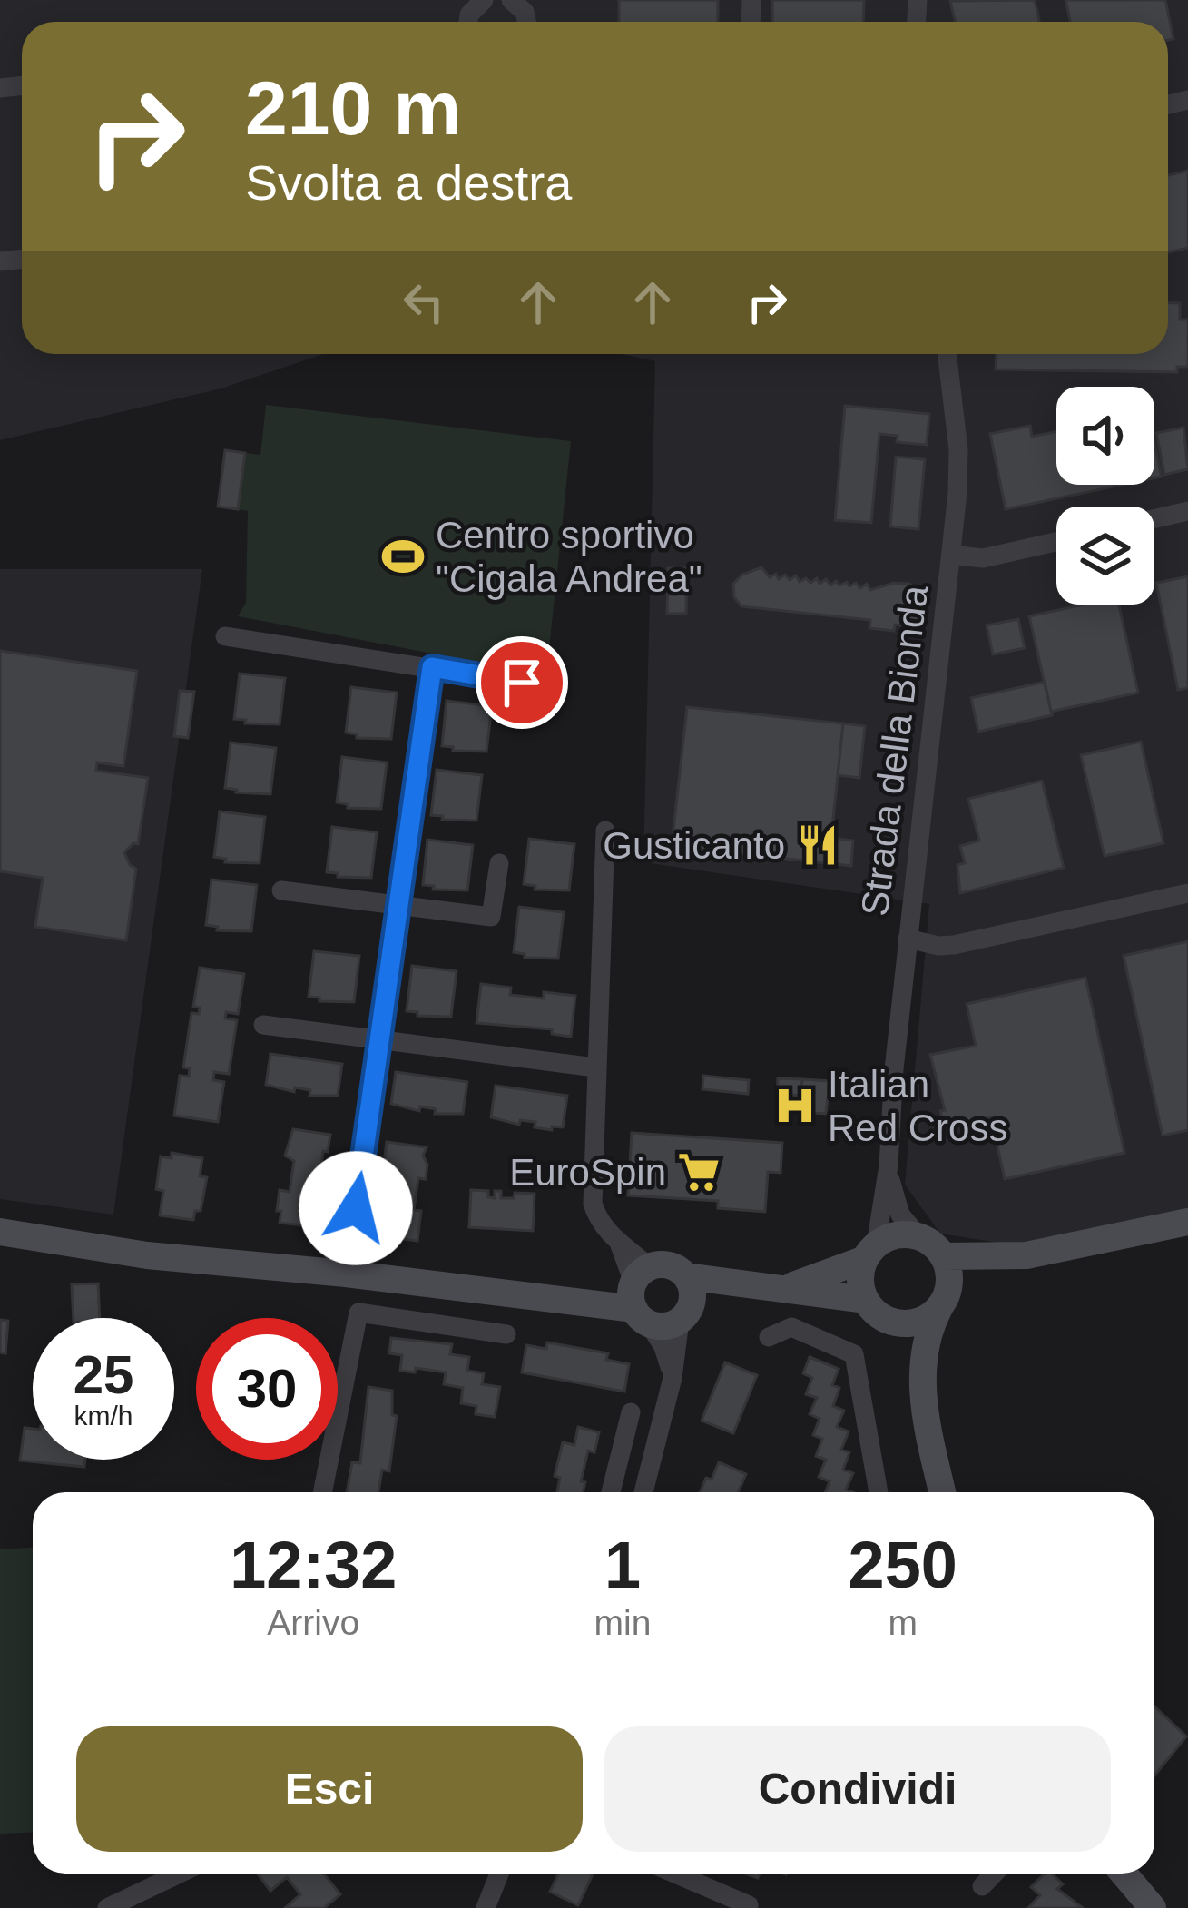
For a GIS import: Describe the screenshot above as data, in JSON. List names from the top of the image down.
{
  "streets": {
    "street": ["Strada della Bionda"]
  },
  "places": {
    "sports": ["Centro sportivo \"Cigala Andrea\""],
    "restaurant": ["Gusticanto"],
    "hospital": ["Italian Red Cross"],
    "supermarket": ["EuroSpin"]
  },
  "page": {
    "turn": ["210 m", "Svolta a destra"],
    "speed": "25 km/h",
    "limit": "30",
    "eta": [
      "12:32",
      "Arrivo",
      "1",
      "min",
      "250",
      "m"
    ],
    "buttons": ["Esci", "Condividi"]
  }
}
